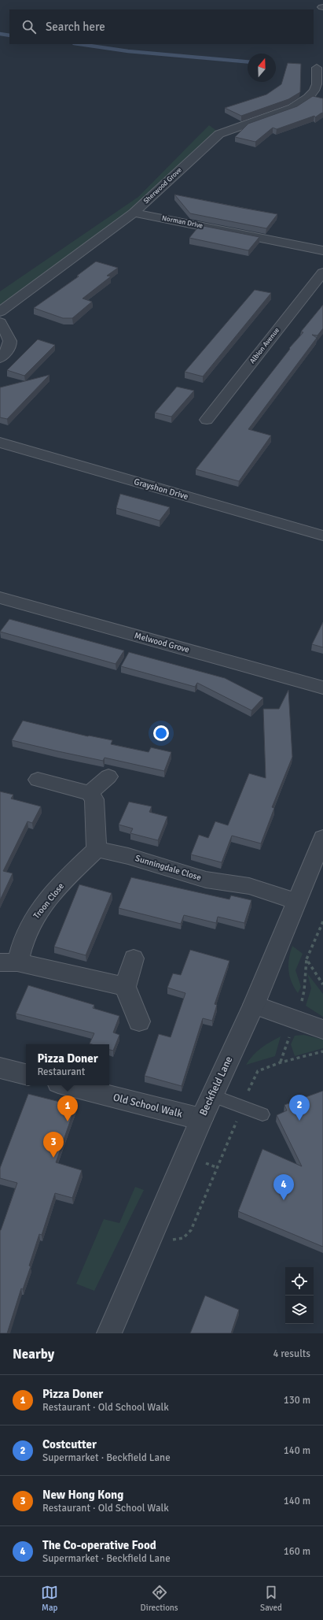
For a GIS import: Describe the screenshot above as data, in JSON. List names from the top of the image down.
{
  "streets": {
    "street": [
      "Sherwood Grove",
      "Norman Drive",
      "Albion Avenue",
      "Grayshon Drive",
      "Melwood Grove",
      "Sunningdale Close",
      "Troon Close",
      "Beckfield Lane",
      "Old School Walk"
    ]
  },
  "crossings": [
    ["Sherwood Grove", "Norman Drive"],
    ["Sunningdale Close", "Troon Close"],
    ["Sunningdale Close", "Beckfield Lane"],
    ["Beckfield Lane", "Old School Walk"]
  ],
  "north": "top",
  "page": {
    "search": "Search here",
    "popup": ["Pizza Doner", "Restaurant"],
    "pins": [
      "2",
      "1",
      "3",
      "4"
    ],
    "heading": ["Nearby", "4 results"],
    "list": [
      {
        "mark": "1",
        "name": "Pizza Doner",
        "note": "Restaurant · Old School Walk",
        "value": "130 m"
      },
      {
        "mark": "2",
        "name": "Costcutter",
        "note": "Supermarket · Beckfield Lane",
        "value": "140 m"
      },
      {
        "mark": "3",
        "name": "New Hong Kong",
        "note": "Restaurant · Old School Walk",
        "value": "140 m"
      },
      {
        "mark": "4",
        "name": "The Co-operative Food",
        "note": "Supermarket · Beckfield Lane",
        "value": "160 m"
      }
    ],
    "nav": ["Map", "Directions", "Saved"]
  }
}
